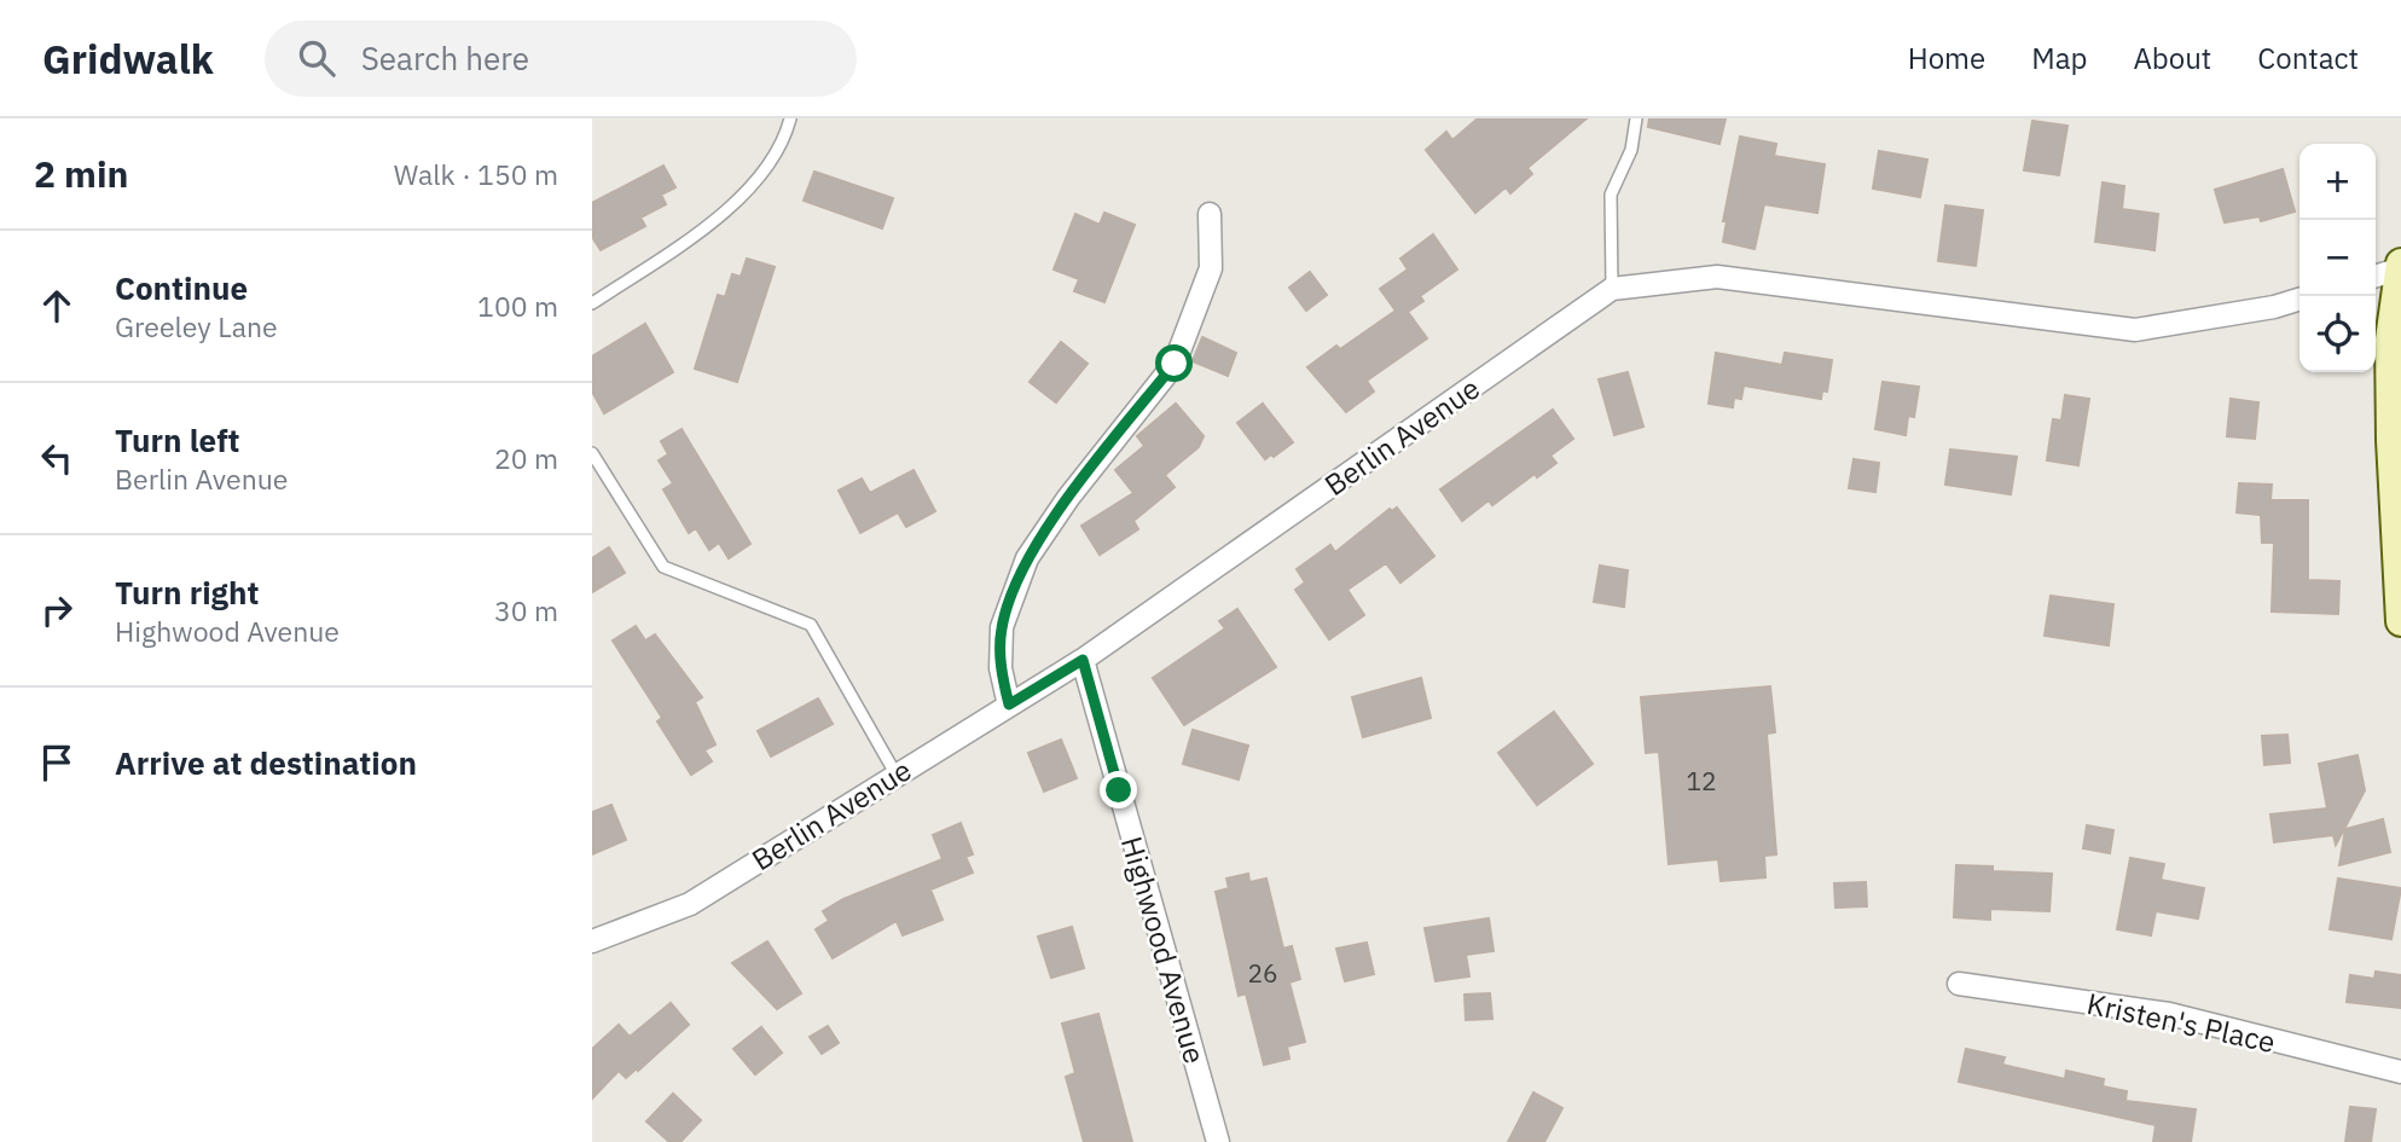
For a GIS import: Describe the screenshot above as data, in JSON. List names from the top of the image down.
{
  "streets": {
    "street": ["Berlin Avenue", "Highwood Avenue", "Kristen's Place"]
  },
  "crossings": [
    ["Berlin Avenue", "Highwood Avenue"]
  ],
  "house_numbers": ["12", "26"],
  "page": {
    "header": "Gridwalk",
    "search": "Search here",
    "nav": [
      "Home",
      "Map",
      "About",
      "Contact"
    ],
    "heading": ["2 min", "Walk · 150 m"],
    "map_buttons": ["+", "−"],
    "list": [
      ["Continue", "Greeley Lane", "100 m"],
      ["Turn left", "Berlin Avenue", "20 m"],
      ["Turn right", "Highwood Avenue", "30 m"],
      "Arrive at destination"
    ]
  }
}
